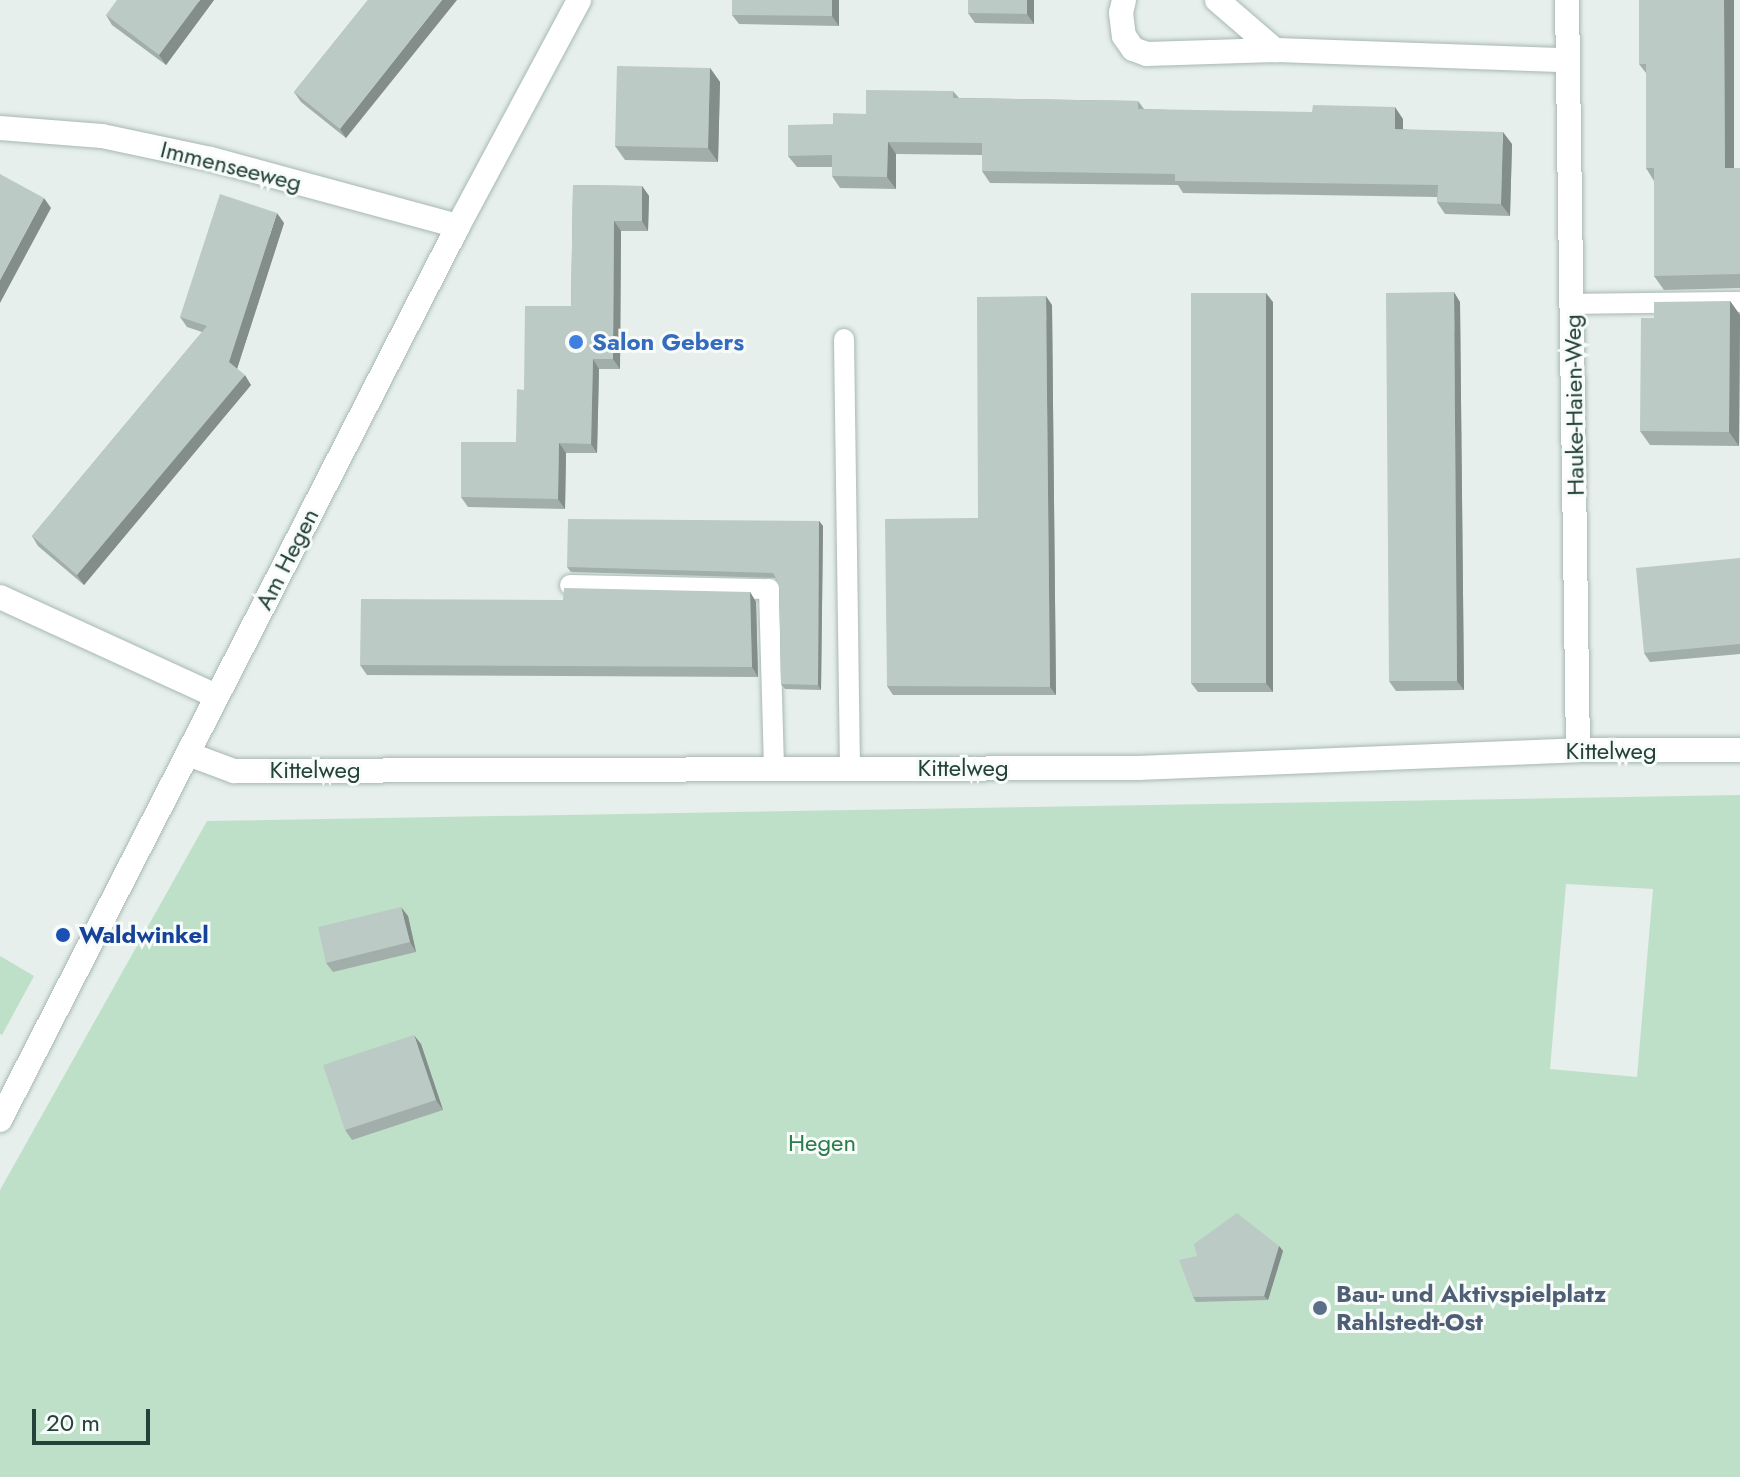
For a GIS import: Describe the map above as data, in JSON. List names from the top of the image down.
{
  "streets": {
    "street": [
      "Immenseeweg",
      "Hauke-Haien-Weg",
      "Am Hegen",
      "Kittelweg"
    ]
  },
  "crossings": [
    ["Immenseeweg", "Am Hegen"],
    ["Hauke-Haien-Weg", "Kittelweg"],
    ["Am Hegen", "Kittelweg"]
  ],
  "parks": ["Hegen"],
  "places": ["Salon Gebers", "Waldwinkel", "Bau- und Aktivspielplatz Rahlstedt-Ost"],
  "scale_bar": "20 m"
}
